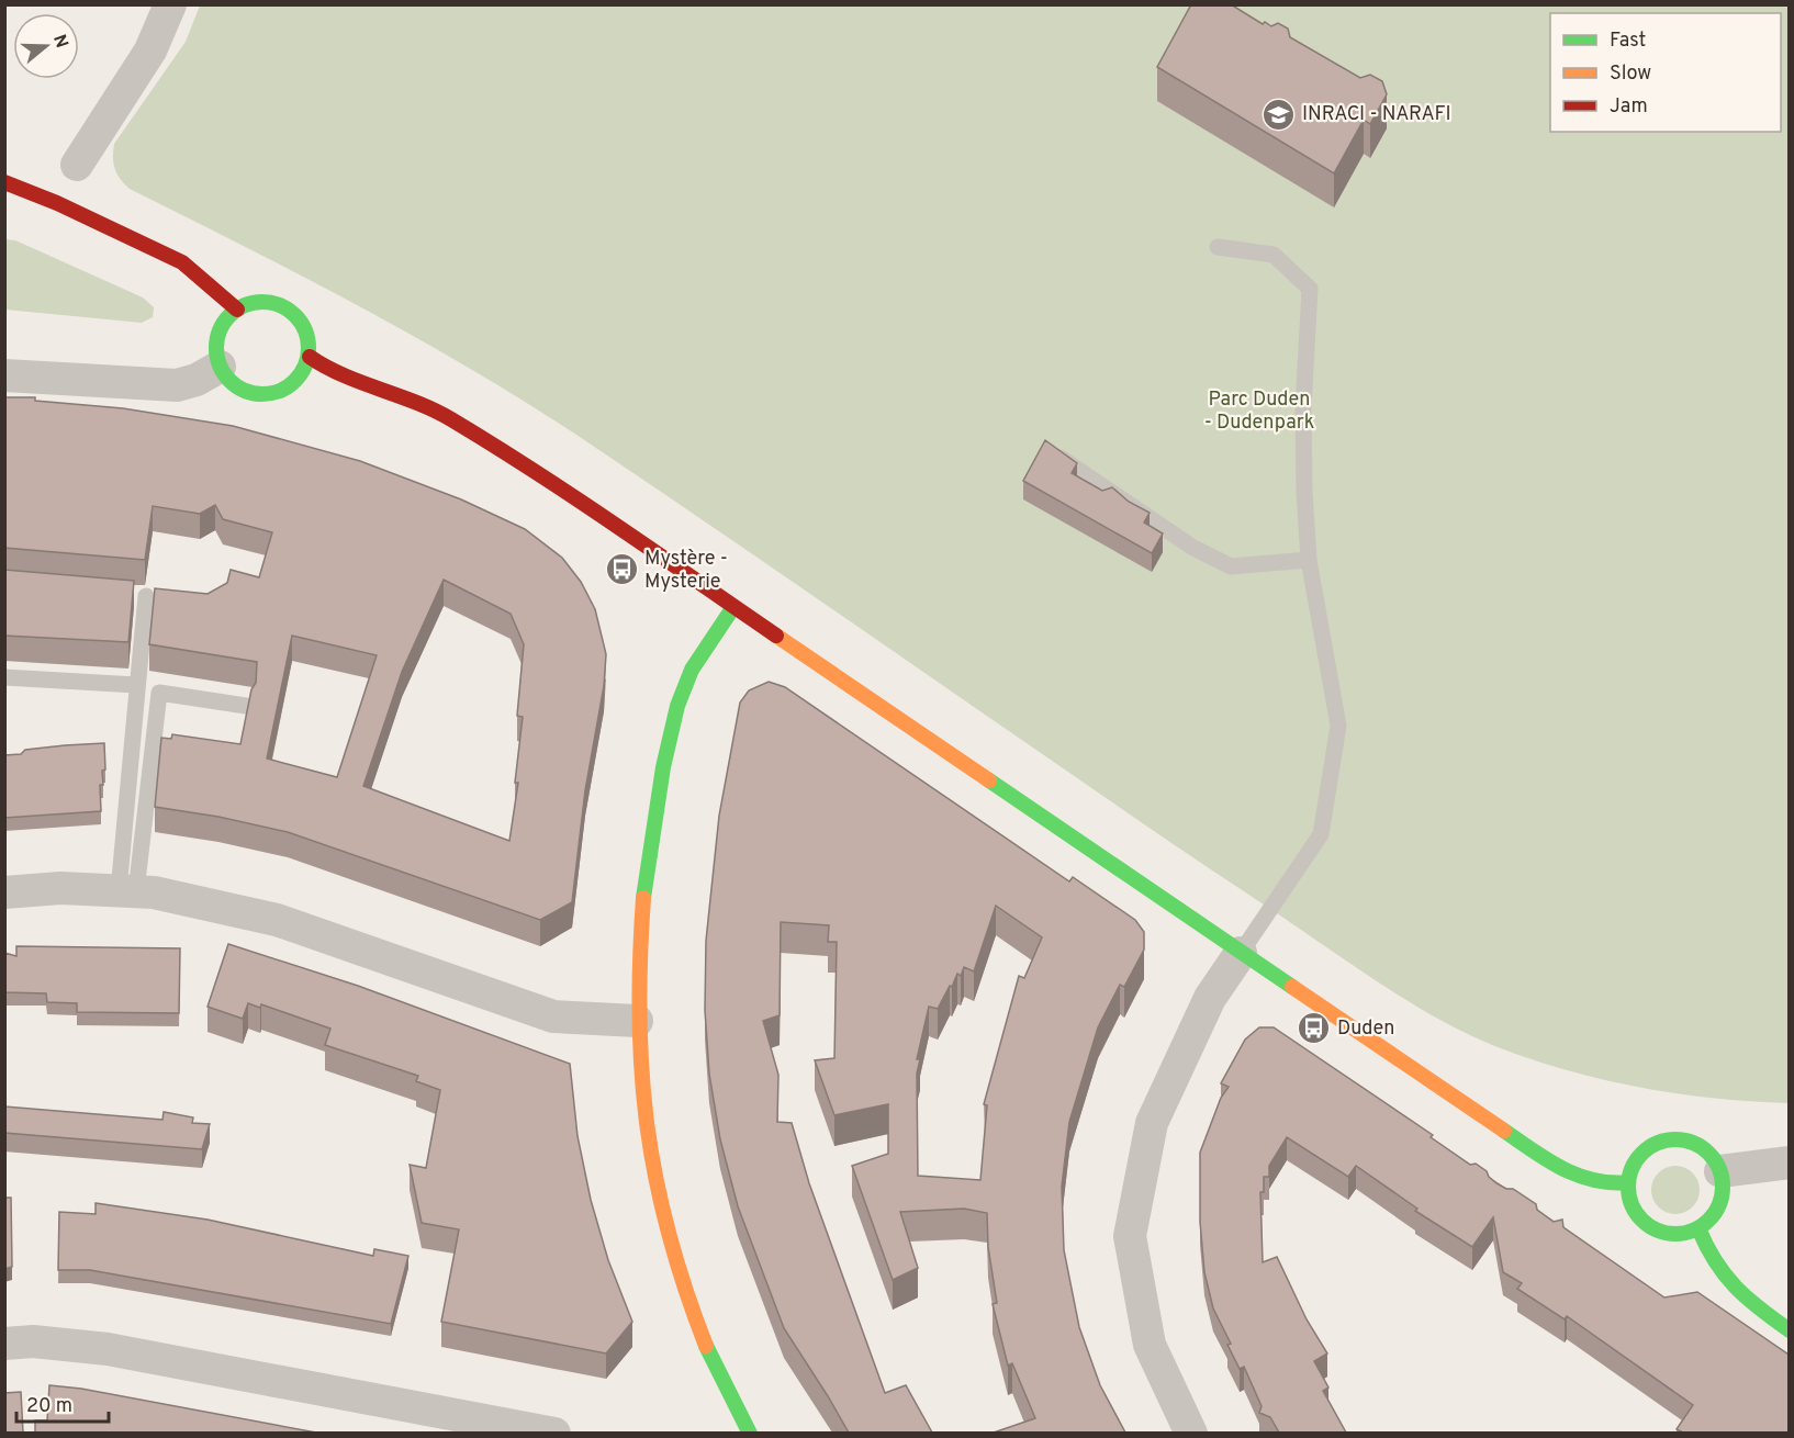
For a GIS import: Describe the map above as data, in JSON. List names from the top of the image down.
{
  "parks": ["Parc Duden - Dudenpark"],
  "places": {
    "school or university": ["INRACI - NARAFI"],
    "bus stop": ["Mystère - Mysterie", "Duden"]
  },
  "legend": ["Fast", "Slow", "Jam"],
  "scale_bar": "20 m",
  "north": "right"
}
